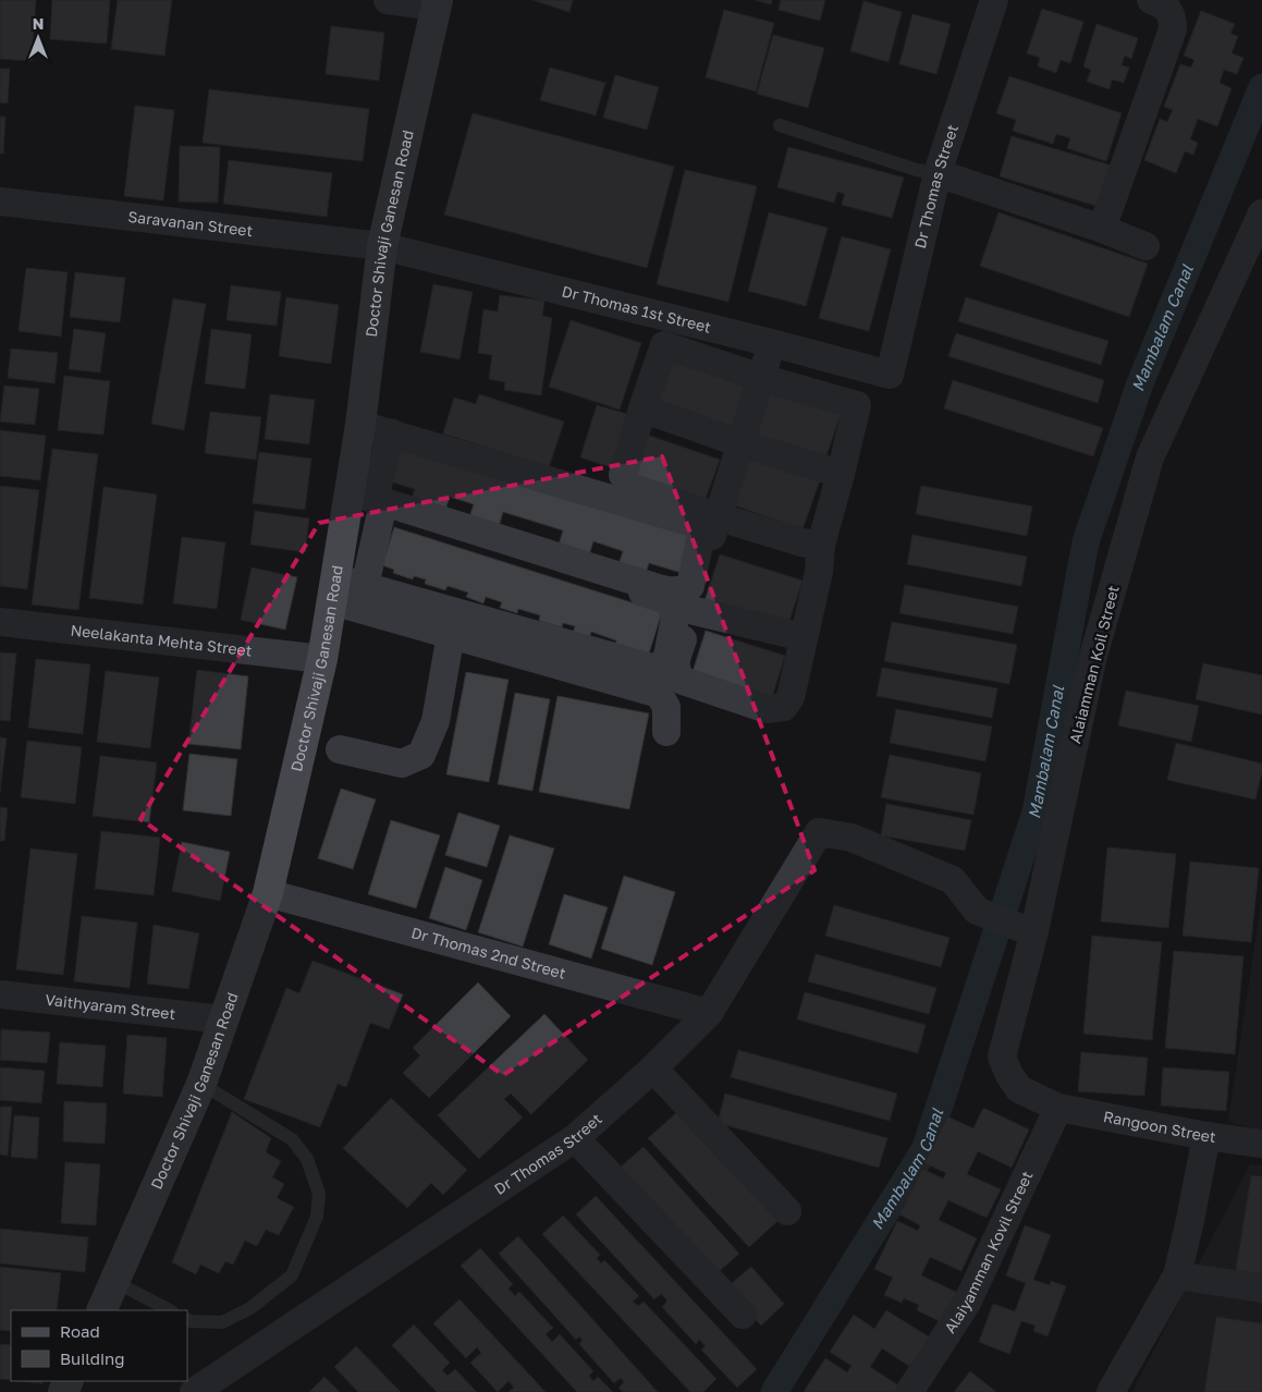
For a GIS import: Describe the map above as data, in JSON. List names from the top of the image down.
{
  "streets": {
    "street": [
      "Dr Thomas Street",
      "Saravanan Street",
      "Doctor Shivaji Ganesan Road",
      "Dr Thomas 1st Street",
      "Neelakanta Mehta Street",
      "Alaiamman Koil Street",
      "Dr Thomas 2nd Street",
      "Vaithyaram Street",
      "Rangoon Street",
      "Alaiyamman Kovil Street"
    ]
  },
  "crossings": [
    ["Dr Thomas Street", "Dr Thomas 1st Street"],
    ["Dr Thomas Street", "Dr Thomas 2nd Street"],
    ["Saravanan Street", "Doctor Shivaji Ganesan Road"],
    ["Saravanan Street", "Dr Thomas 1st Street"],
    ["Doctor Shivaji Ganesan Road", "Dr Thomas 1st Street"],
    ["Doctor Shivaji Ganesan Road", "Neelakanta Mehta Street"],
    ["Doctor Shivaji Ganesan Road", "Dr Thomas 2nd Street"],
    ["Doctor Shivaji Ganesan Road", "Vaithyaram Street"],
    ["Alaiamman Koil Street", "Rangoon Street"],
    ["Alaiamman Koil Street", "Alaiyamman Kovil Street"],
    ["Rangoon Street", "Alaiyamman Kovil Street"]
  ],
  "water": ["Mambalam Canal"],
  "legend": ["Road", "Building"],
  "north": "top"
}
